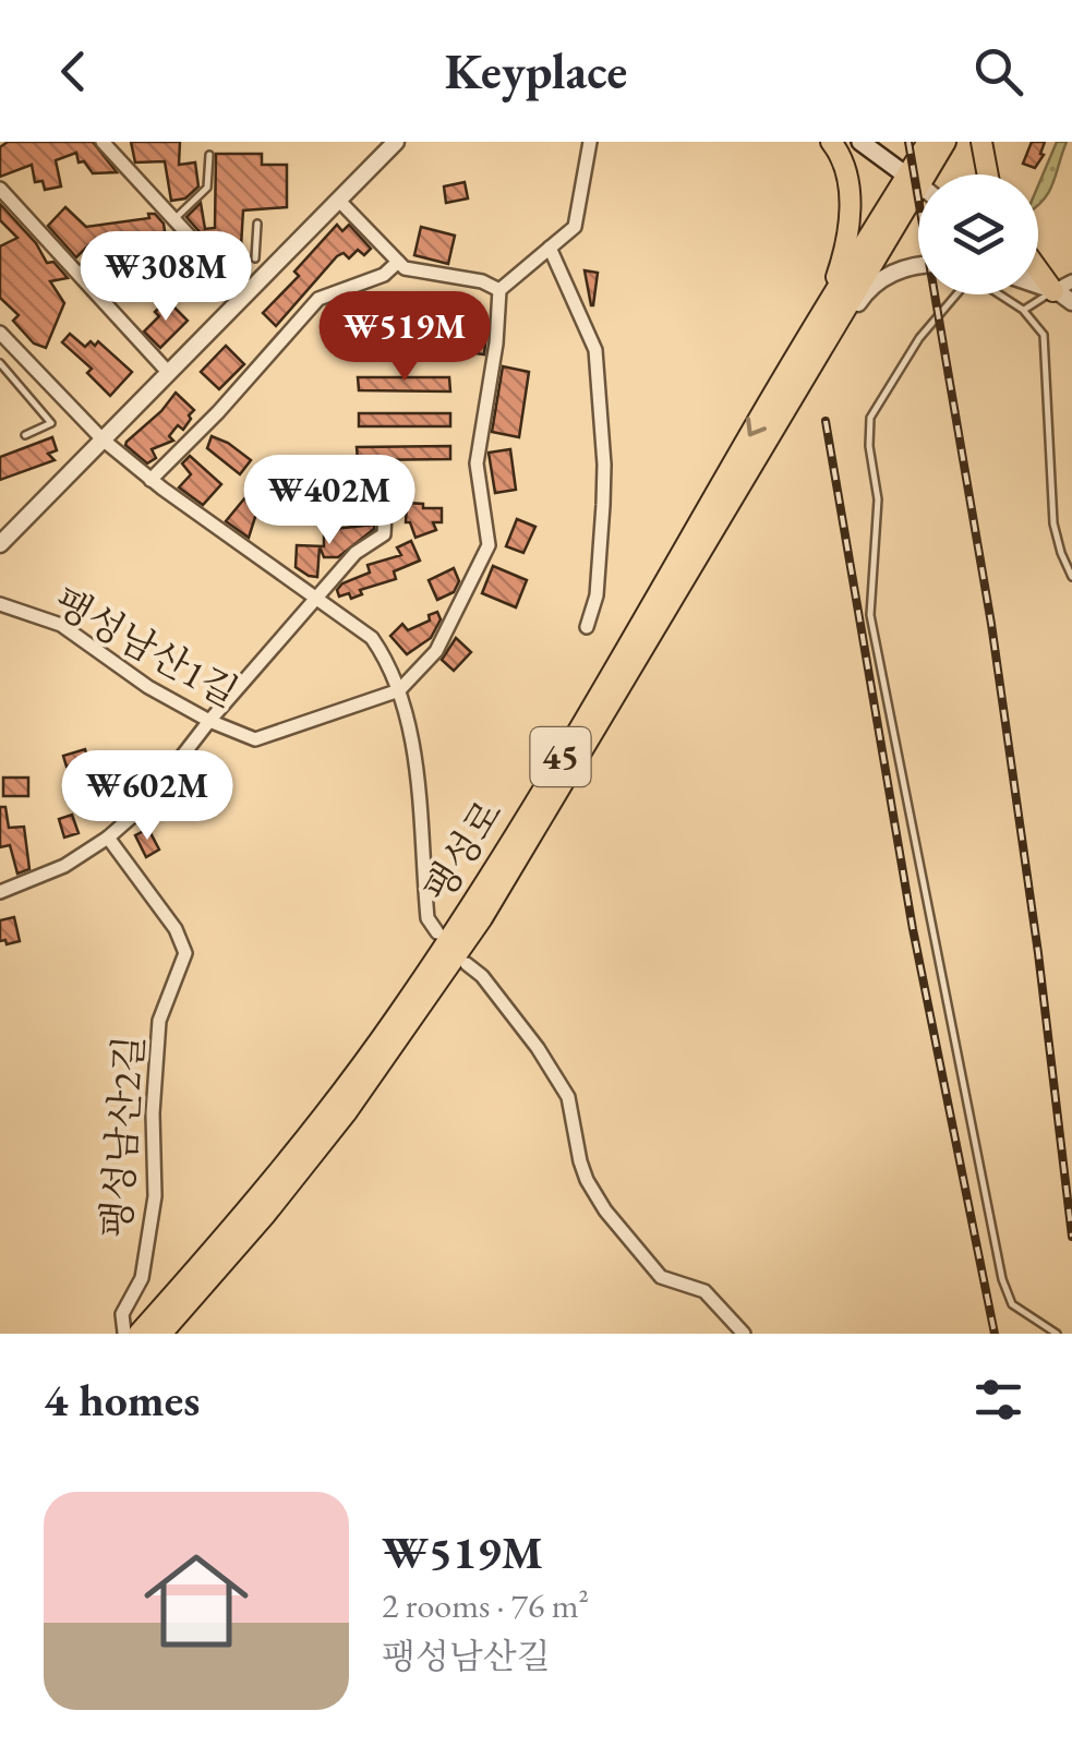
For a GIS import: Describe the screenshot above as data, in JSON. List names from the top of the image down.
{
  "streets": {
    "main road": ["45", "팽성로"],
    "street": ["팽성남산1길", "팽성남산2길"]
  },
  "page": {
    "header": "Keyplace",
    "price": [
      "₩308M",
      "₩519M",
      "₩402M",
      "₩602M"
    ],
    "heading": "4 homes",
    "list": [
      {
        "name": "₩519M",
        "note": "2 rooms · 76 m² · 팽성남산길"
      }
    ]
  }
}
